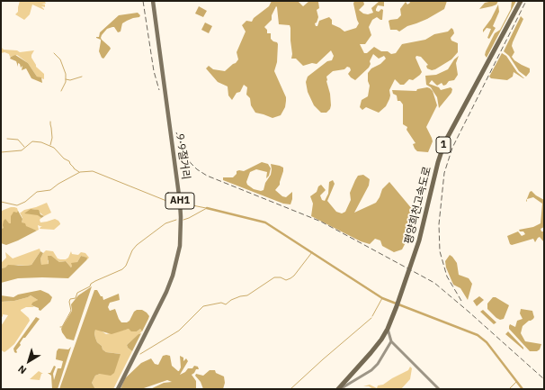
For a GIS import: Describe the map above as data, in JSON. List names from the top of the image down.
{
  "streets": {
    "highway": [
      "1",
      "9·9절거리",
      "AH1",
      "평양희천고속도로"
    ]
  },
  "north": "bottom left"
}
